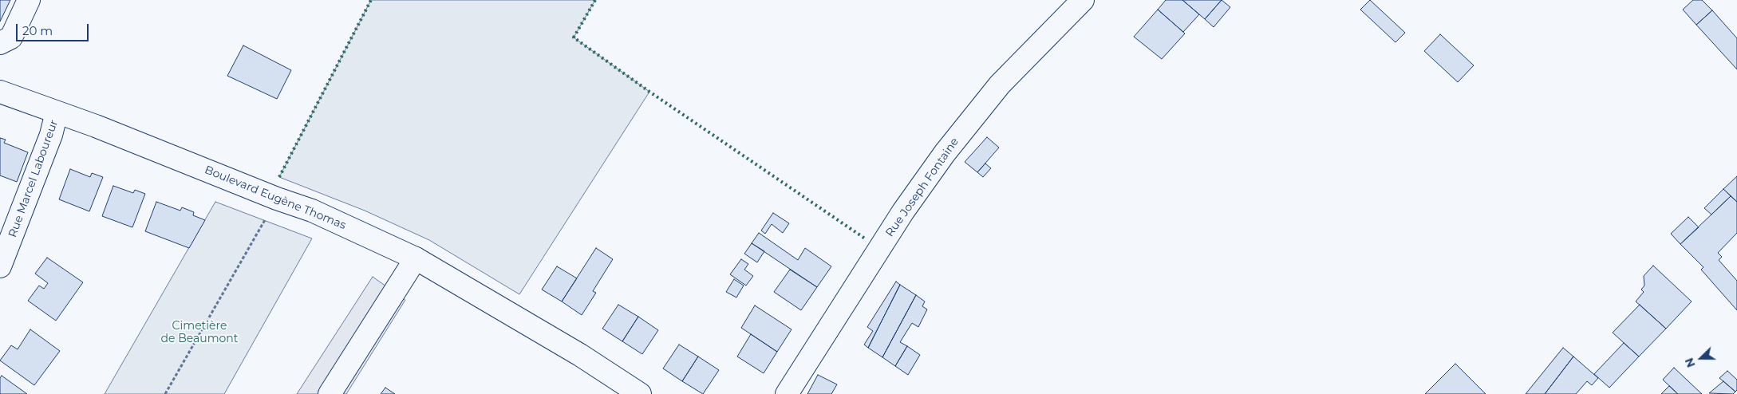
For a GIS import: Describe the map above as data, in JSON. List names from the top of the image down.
{
  "streets": {
    "main road": ["Rue Marcel Laboureur", "Rue Joseph Fontaine", "Boulevard Eugène Thomas"]
  },
  "crossings": [
    ["Rue Marcel Laboureur", "Boulevard Eugène Thomas"]
  ],
  "parks": ["Cimetière de Beaumont"],
  "scale_bar": "20 m",
  "north": "left"
}
